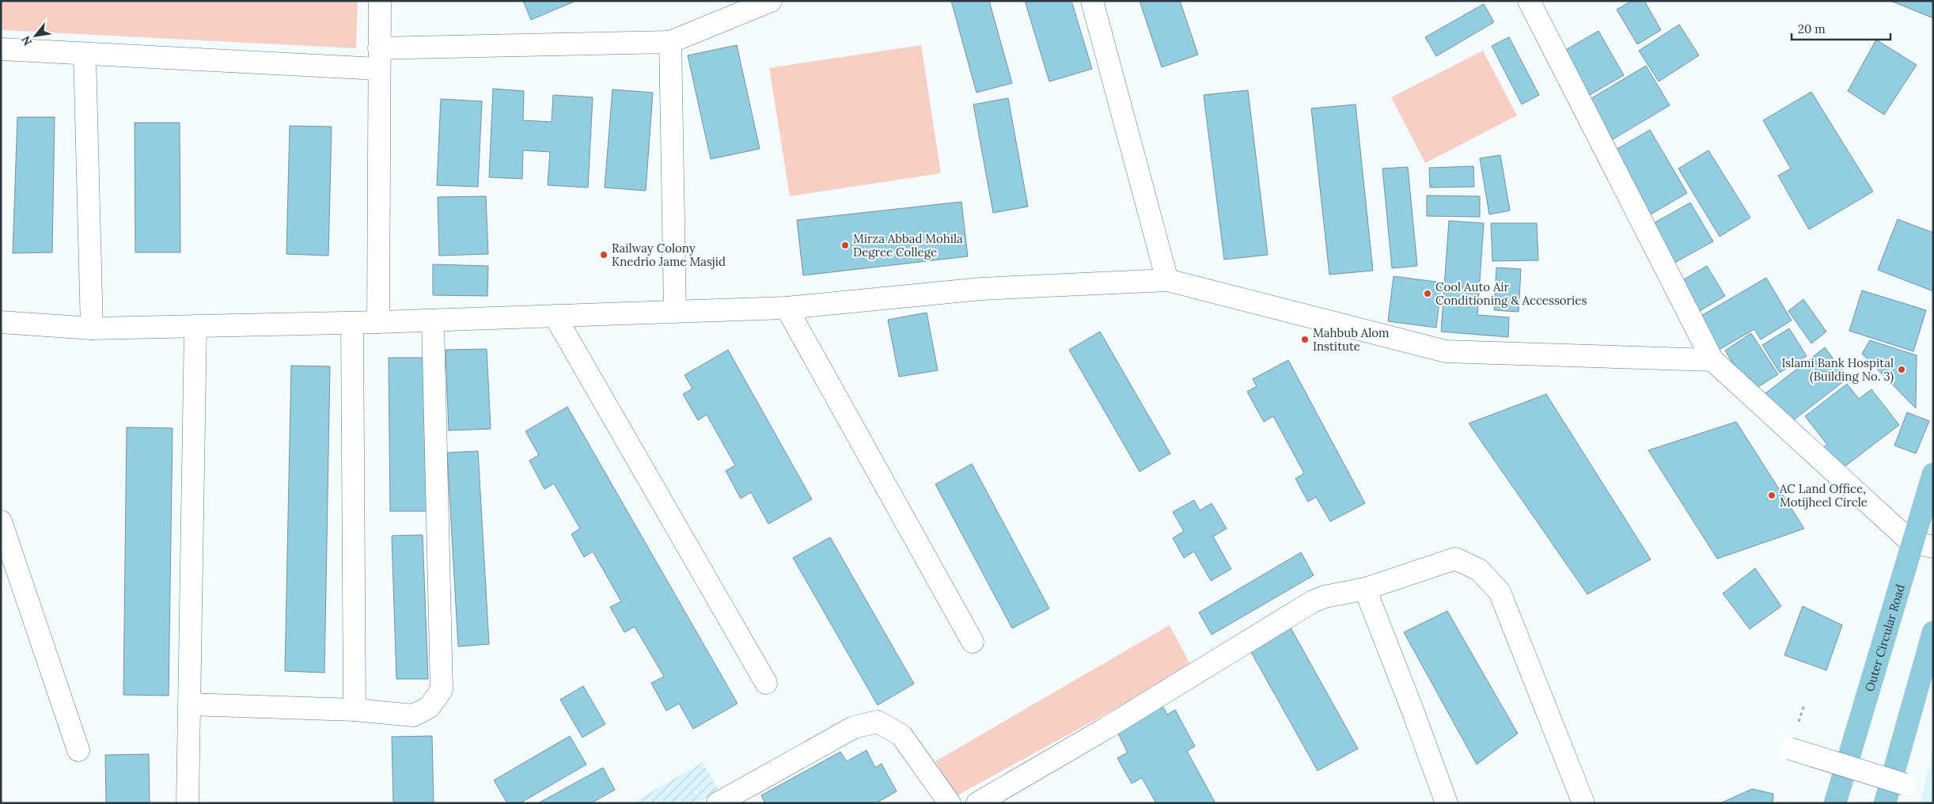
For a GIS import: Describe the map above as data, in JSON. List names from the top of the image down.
{
  "streets": {
    "main road": ["Outer Circular Road"]
  },
  "places": [
    "Mirza Abbad Mohila Degree College",
    "Railway Colony Knedrio Jame Masjid",
    "Cool Auto Air Conditioning & Accessories",
    "Mahbub Alom Institute",
    "Islami Bank Hospital (Building No. 3)",
    "AC Land Office, Motijheel Circle"
  ],
  "scale_bar": "20 m",
  "north": "bottom left"
}
